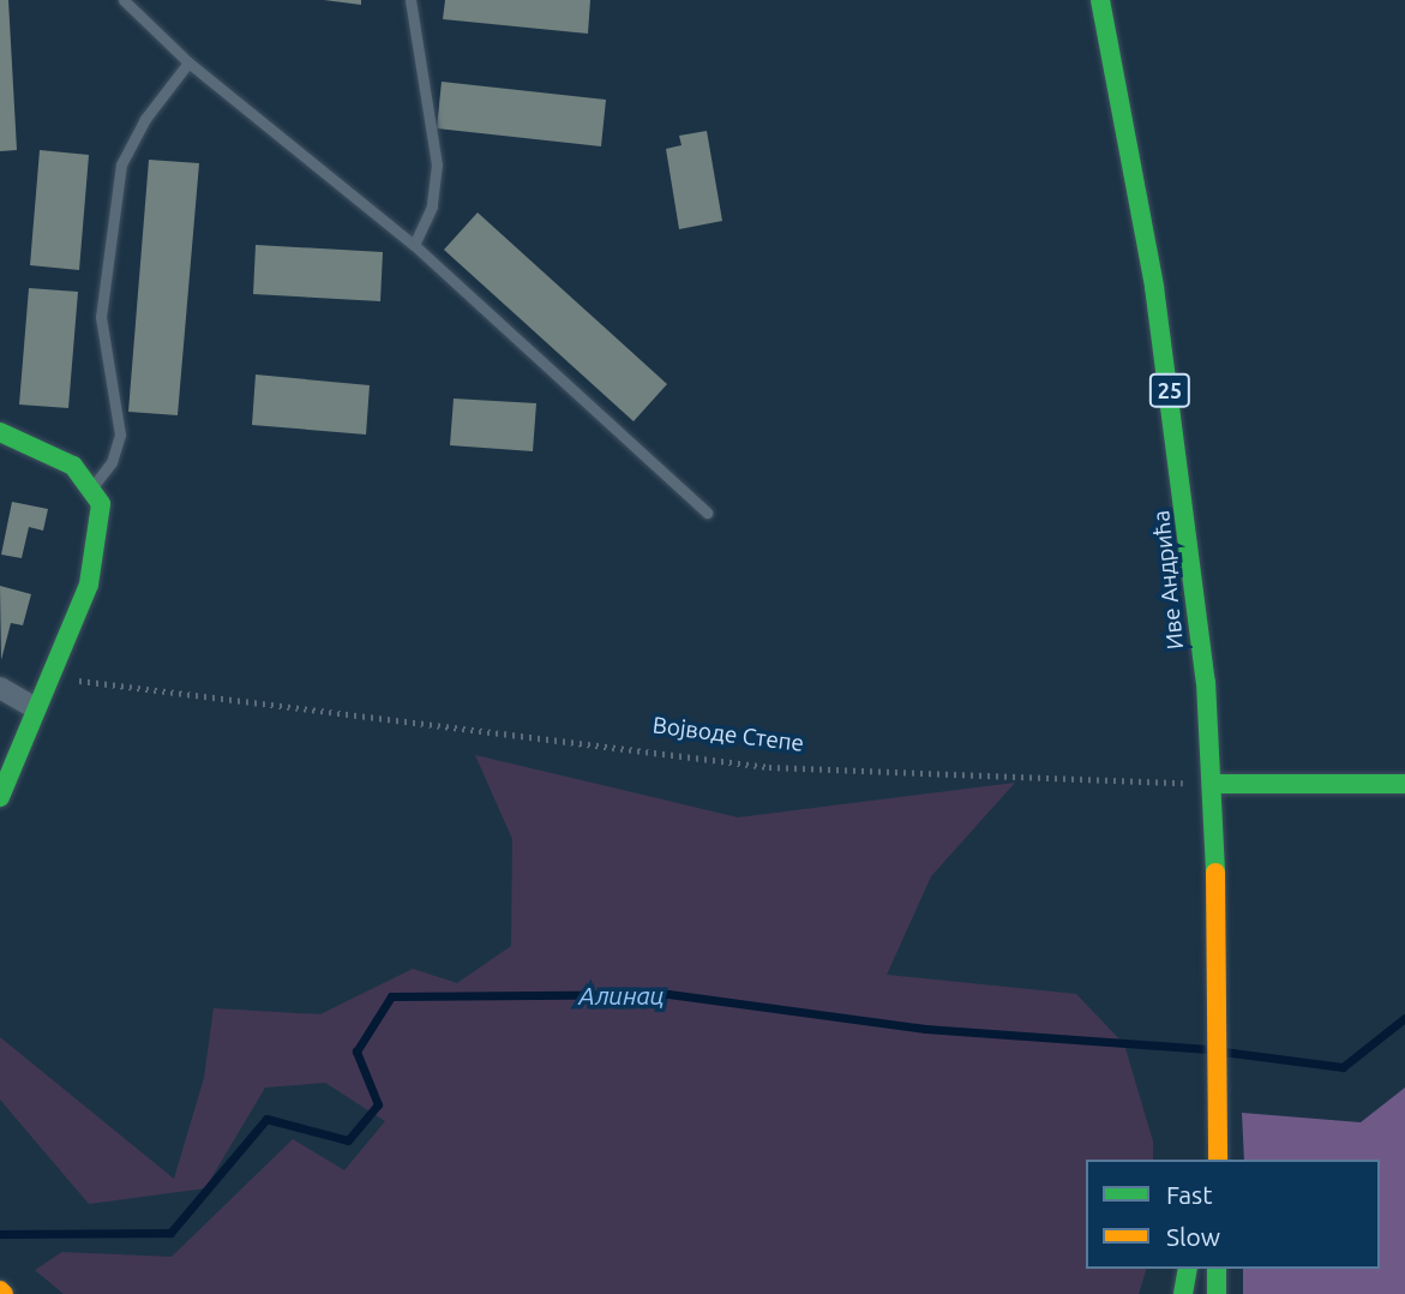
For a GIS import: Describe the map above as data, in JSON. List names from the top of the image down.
{
  "streets": {
    "main road": ["25", "Иве Андрића"],
    "path": ["Војводе Степе"]
  },
  "crossings": [
    ["Иве Андрића", "Војводе Степе"]
  ],
  "water": ["Алинац"],
  "legend": ["Fast", "Slow"]
}
